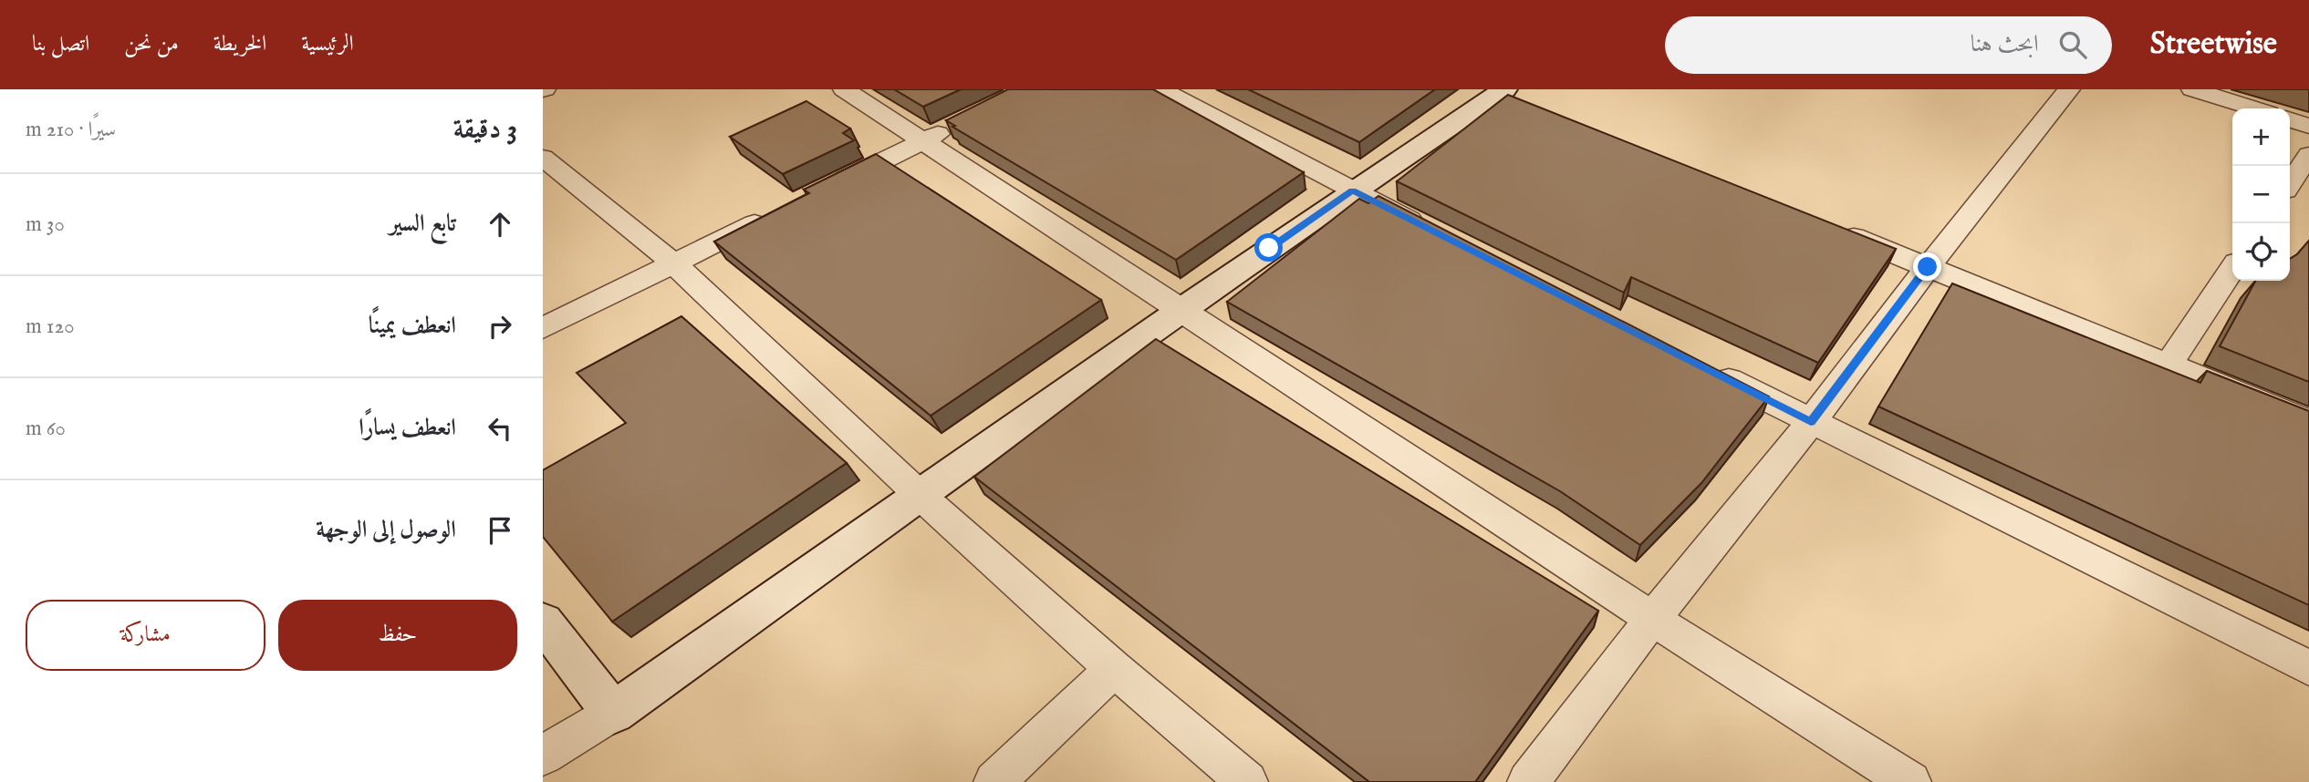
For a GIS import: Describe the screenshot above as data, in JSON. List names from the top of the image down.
{
  "page": {
    "header": "Streetwise",
    "search": "ابحث هنا",
    "nav": [
      "الرئيسية",
      "الخريطة",
      "من نحن",
      "اتصل بنا"
    ],
    "heading": ["3 دقيقة", "سيرًا · 210 m"],
    "map_buttons": ["+", "−"],
    "list": [
      ["تابع السير", "30 m"],
      ["انعطف يمينًا", "120 m"],
      ["انعطف يسارًا", "60 m"],
      "الوصول إلى الوجهة"
    ],
    "buttons": ["حفظ", "مشاركة"]
  }
}
